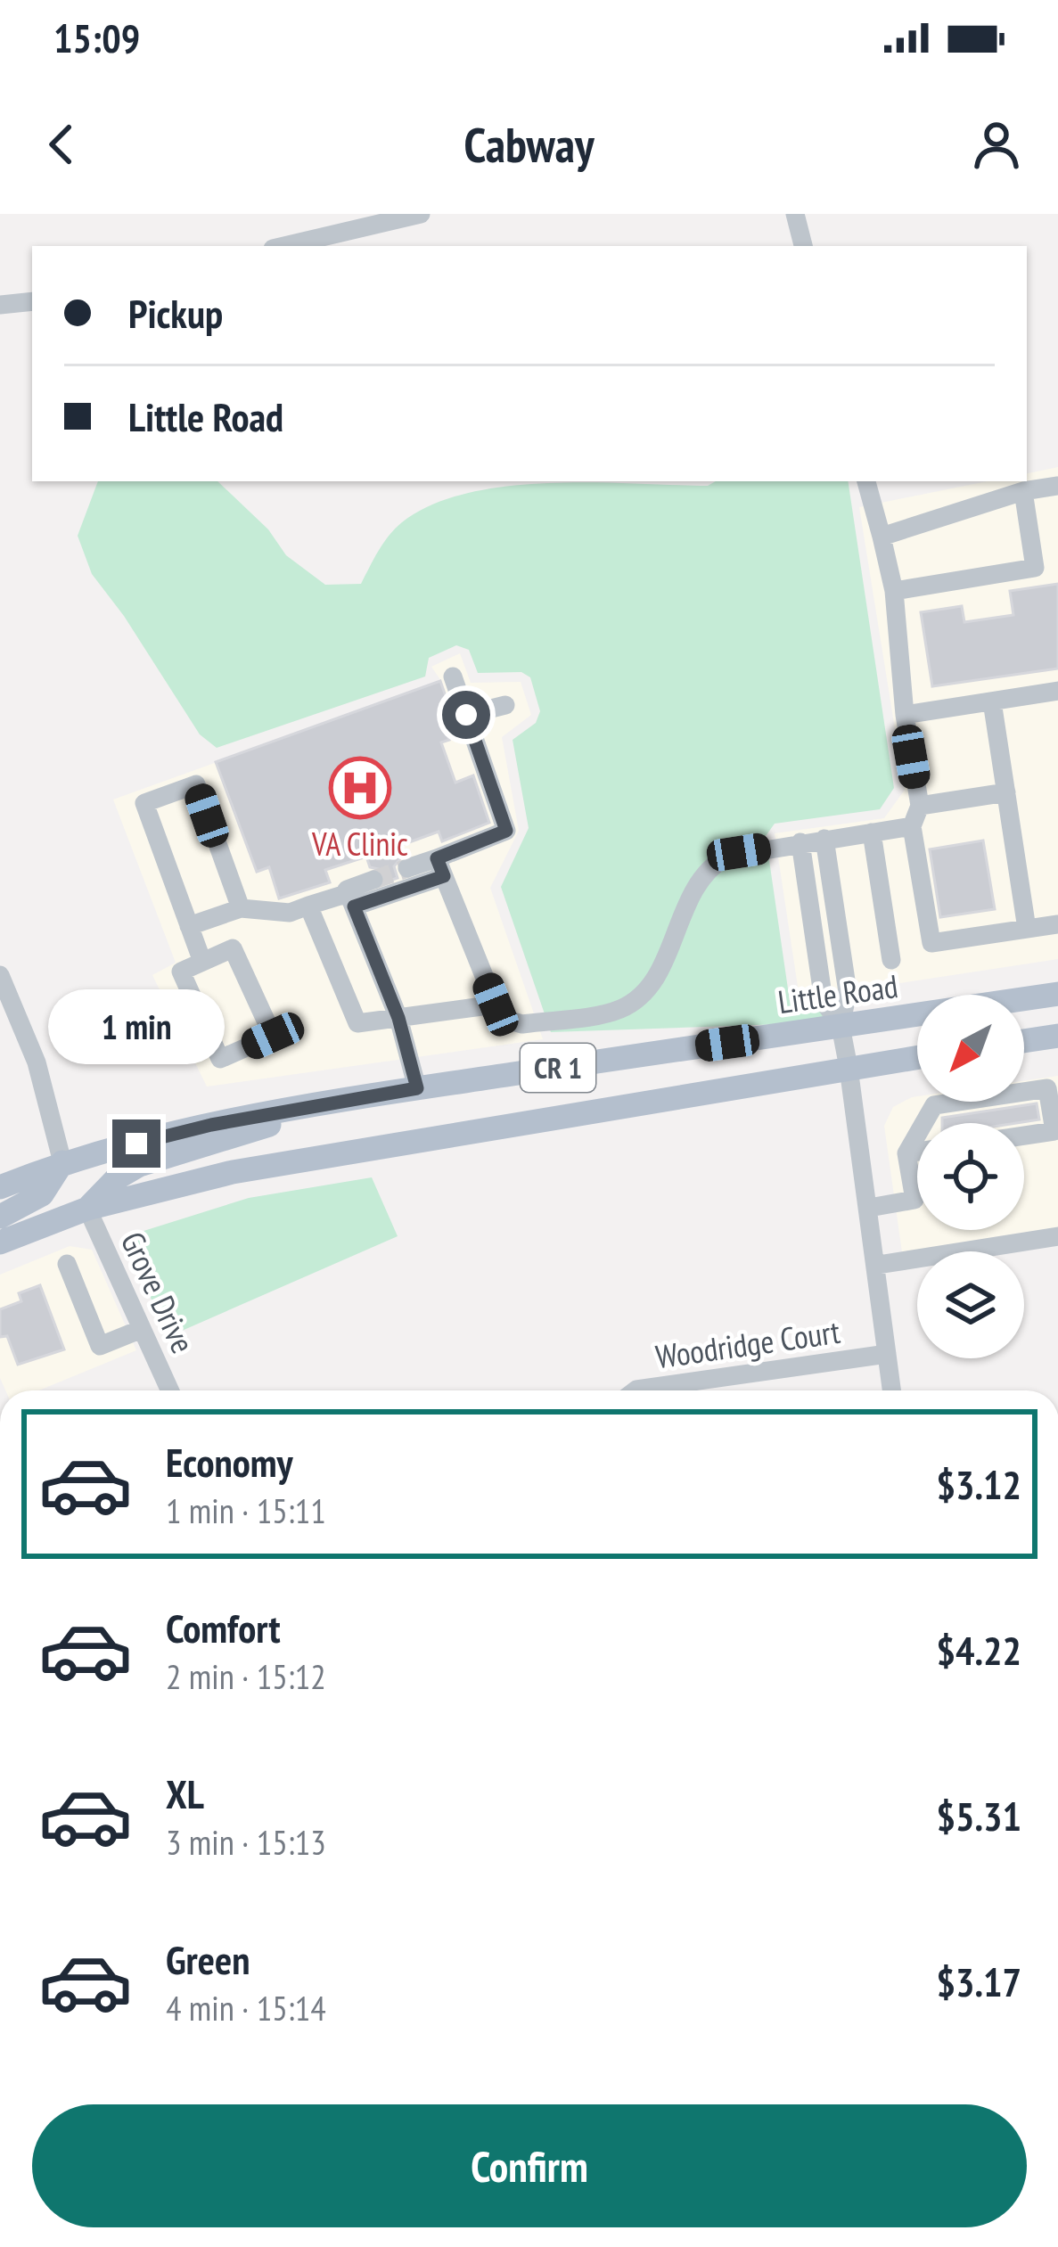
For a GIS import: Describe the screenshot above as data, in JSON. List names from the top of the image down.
{
  "streets": {
    "main road": ["Little Road", "CR 1"],
    "street": ["Grove Drive", "Woodridge Court"]
  },
  "crossings": [
    ["CR 1", "Grove Drive"]
  ],
  "places": {
    "hospital": ["VA Clinic"]
  },
  "north": "bottom left",
  "page": {
    "status": "15:09",
    "header": "Cabway",
    "banner": ["Pickup", "Little Road"],
    "bubble": "1 min",
    "list": [
      {
        "name": "Economy",
        "note": "1 min · 15:11",
        "value": "$3.12"
      },
      {
        "name": "Comfort",
        "note": "2 min · 15:12",
        "value": "$4.22"
      },
      {
        "name": "XL",
        "note": "3 min · 15:13",
        "value": "$5.31"
      },
      {
        "name": "Green",
        "note": "4 min · 15:14",
        "value": "$3.17"
      }
    ],
    "buttons": "Confirm"
  }
}
